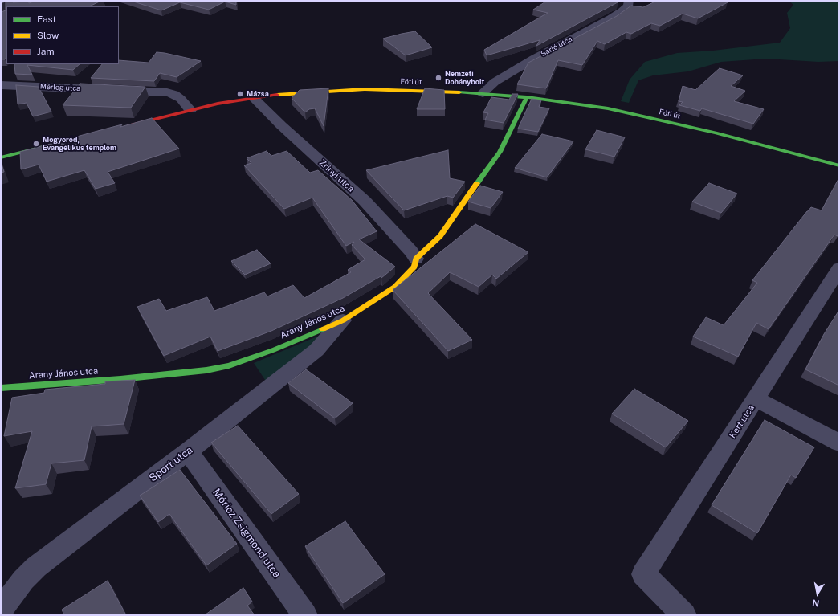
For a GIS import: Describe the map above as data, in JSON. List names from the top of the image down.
{
  "streets": {
    "main road": ["Fóti út", "Arany János utca"],
    "street": [
      "Sarló utca",
      "Mérleg utca",
      "Zrínyi utca",
      "Kert utca",
      "Sport utca",
      "Móricz Zsigmond utca"
    ]
  },
  "crossings": [
    ["Sarló utca", "Fóti út"],
    ["Fóti út", "Mérleg utca"],
    ["Fóti út", "Zrínyi utca"],
    ["Fóti út", "Arany János utca"],
    ["Zrínyi utca", "Arany János utca"],
    ["Arany János utca", "Sport utca"],
    ["Sport utca", "Móricz Zsigmond utca"]
  ],
  "places": ["Nemzeti Dohánybolt", "Mázsa", "Mogyoród, Evangélikus templom"],
  "legend": ["Fast", "Slow", "Jam"],
  "north": "bottom"
}
